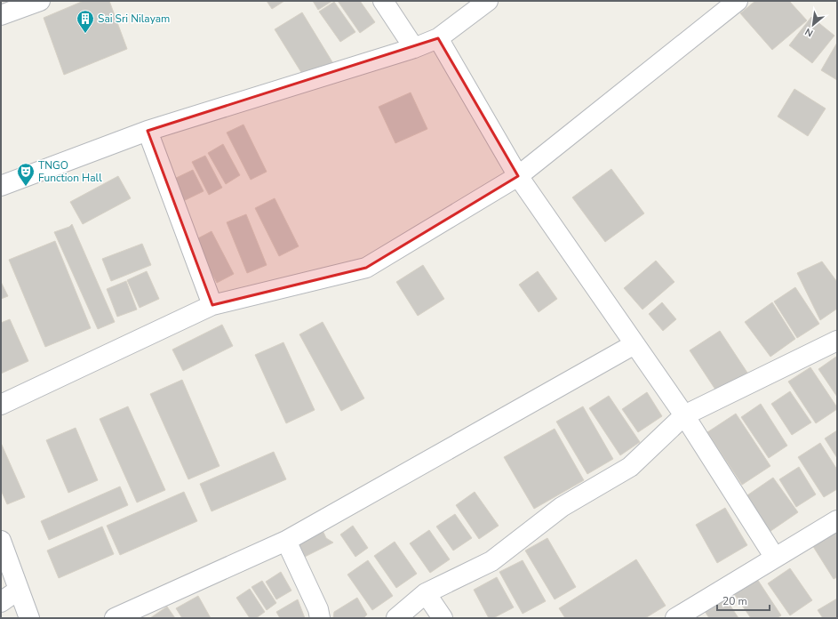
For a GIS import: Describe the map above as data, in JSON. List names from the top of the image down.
{
  "places": {
    "building": ["Sai Sri Nilayam"],
    "theatre": ["TNGO Function Hall"]
  },
  "scale_bar": "20 m",
  "north": "bottom left"
}
